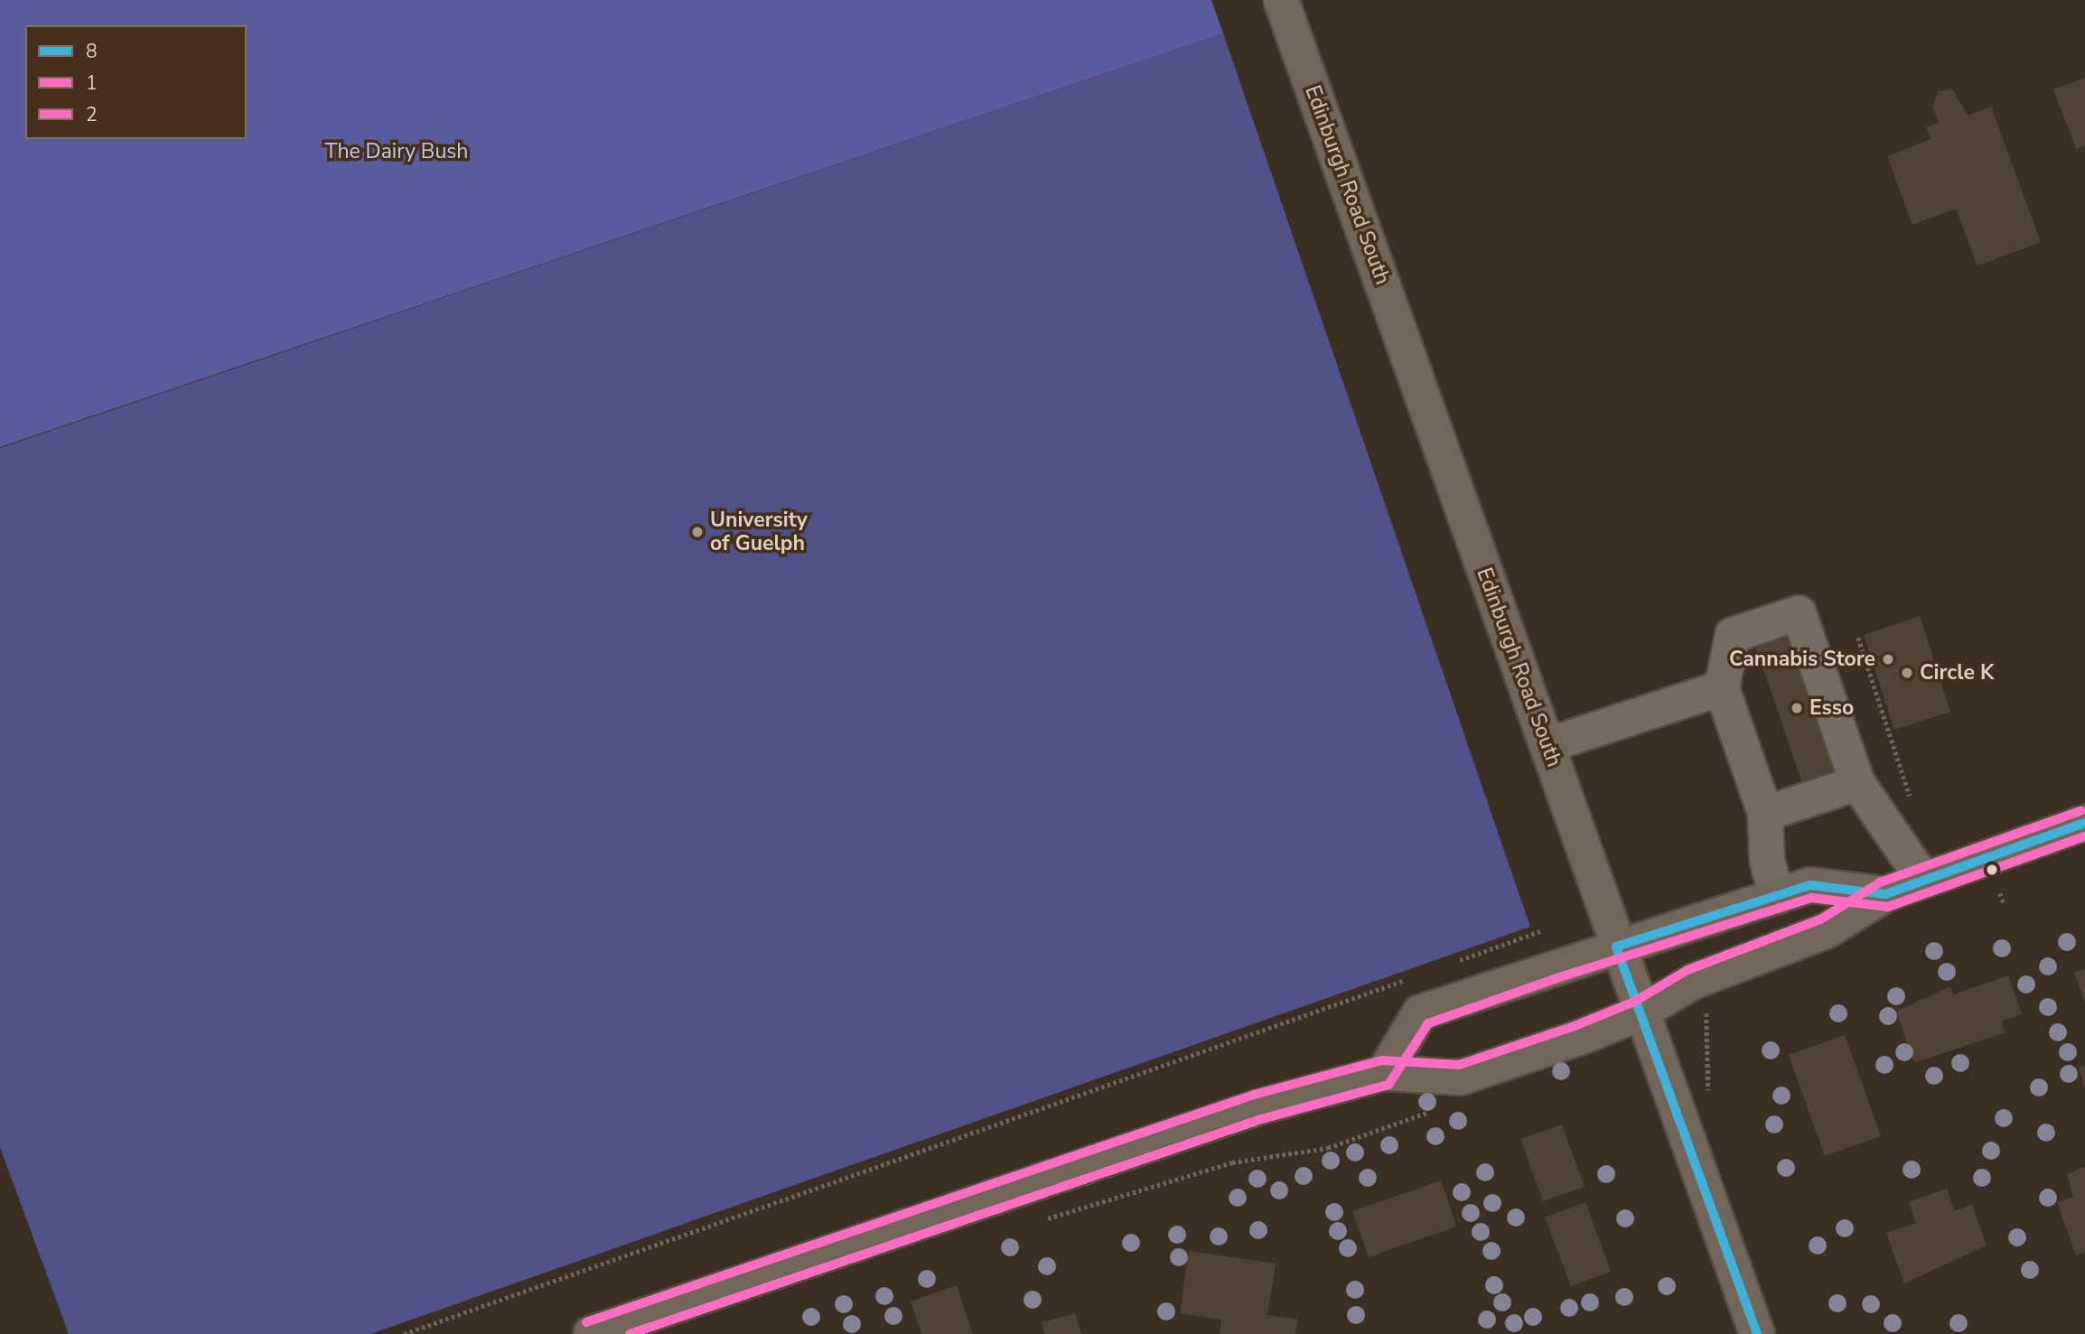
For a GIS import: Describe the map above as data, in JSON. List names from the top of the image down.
{
  "streets": {
    "main road": ["Edinburgh Road South"]
  },
  "parks": ["The Dairy Bush"],
  "places": [
    "University of Guelph",
    "Cannabis Store",
    "Circle K",
    "Esso"
  ],
  "lines": ["transit line 2", "transit line 8", "transit line 1"],
  "legend": ["8", "1", "2"]
}
